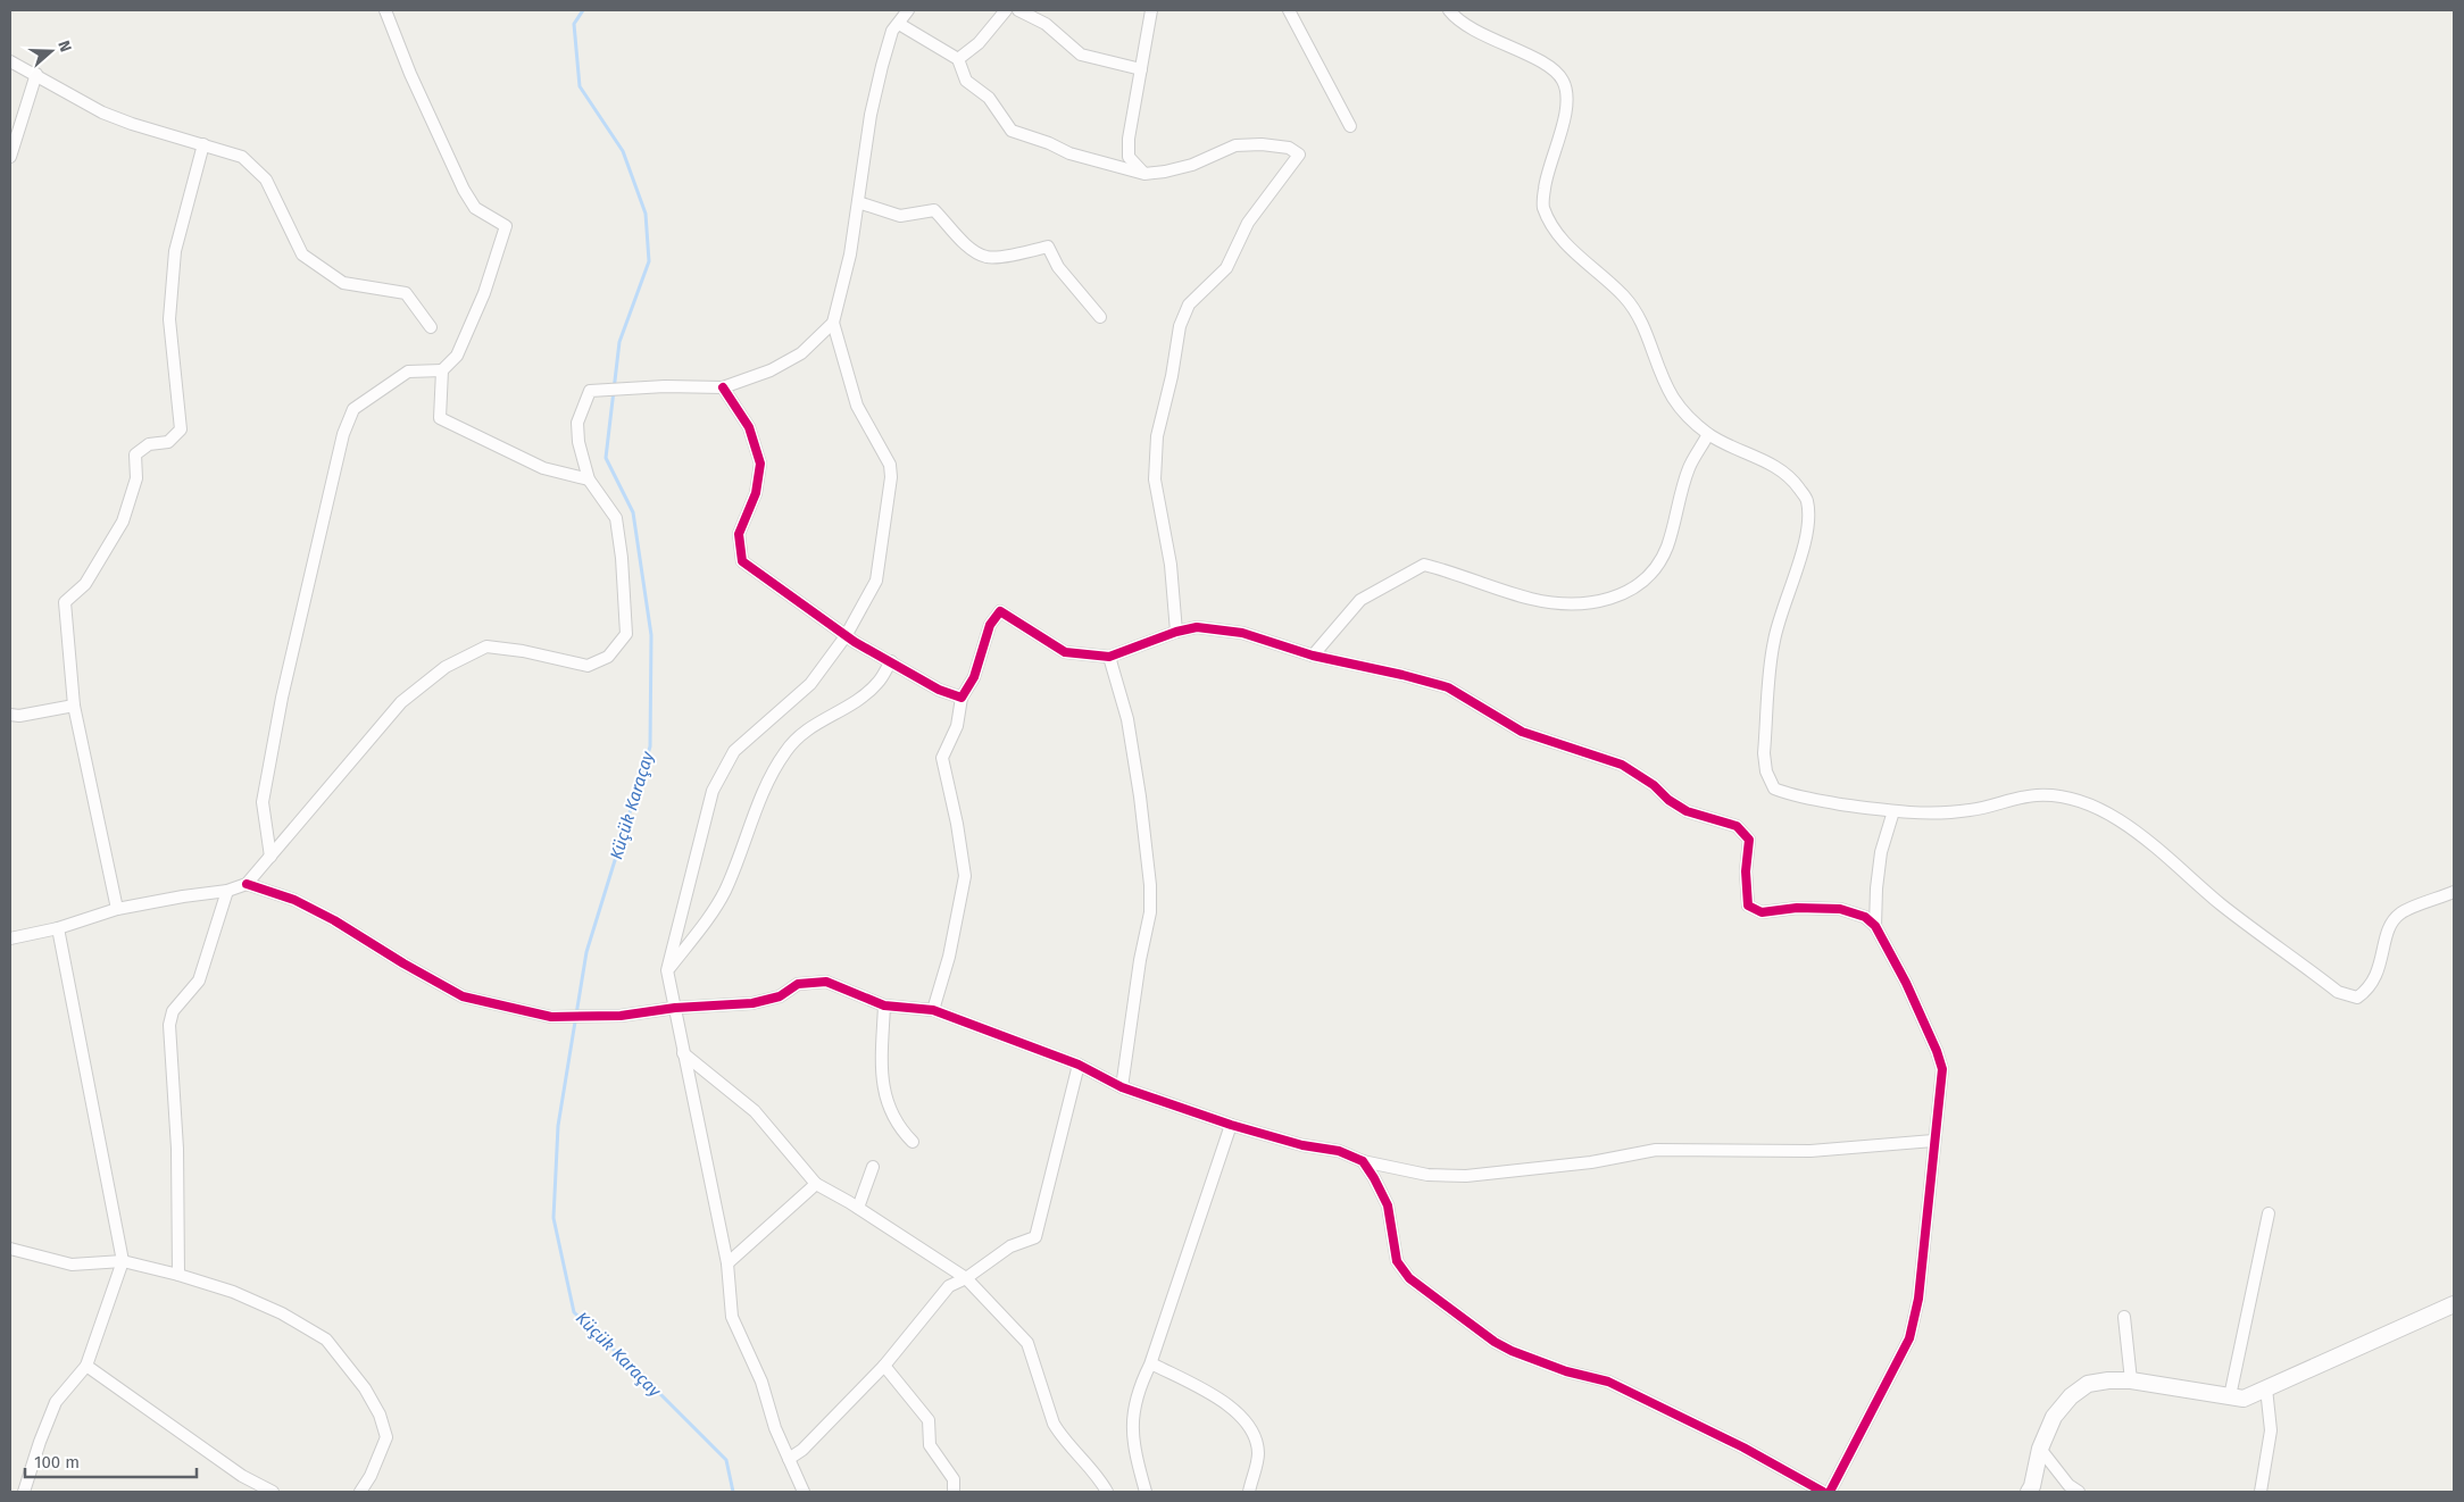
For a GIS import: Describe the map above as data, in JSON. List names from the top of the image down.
{
  "water": ["Küçük Karaçay"],
  "scale_bar": "100 m",
  "north": "right"
}
